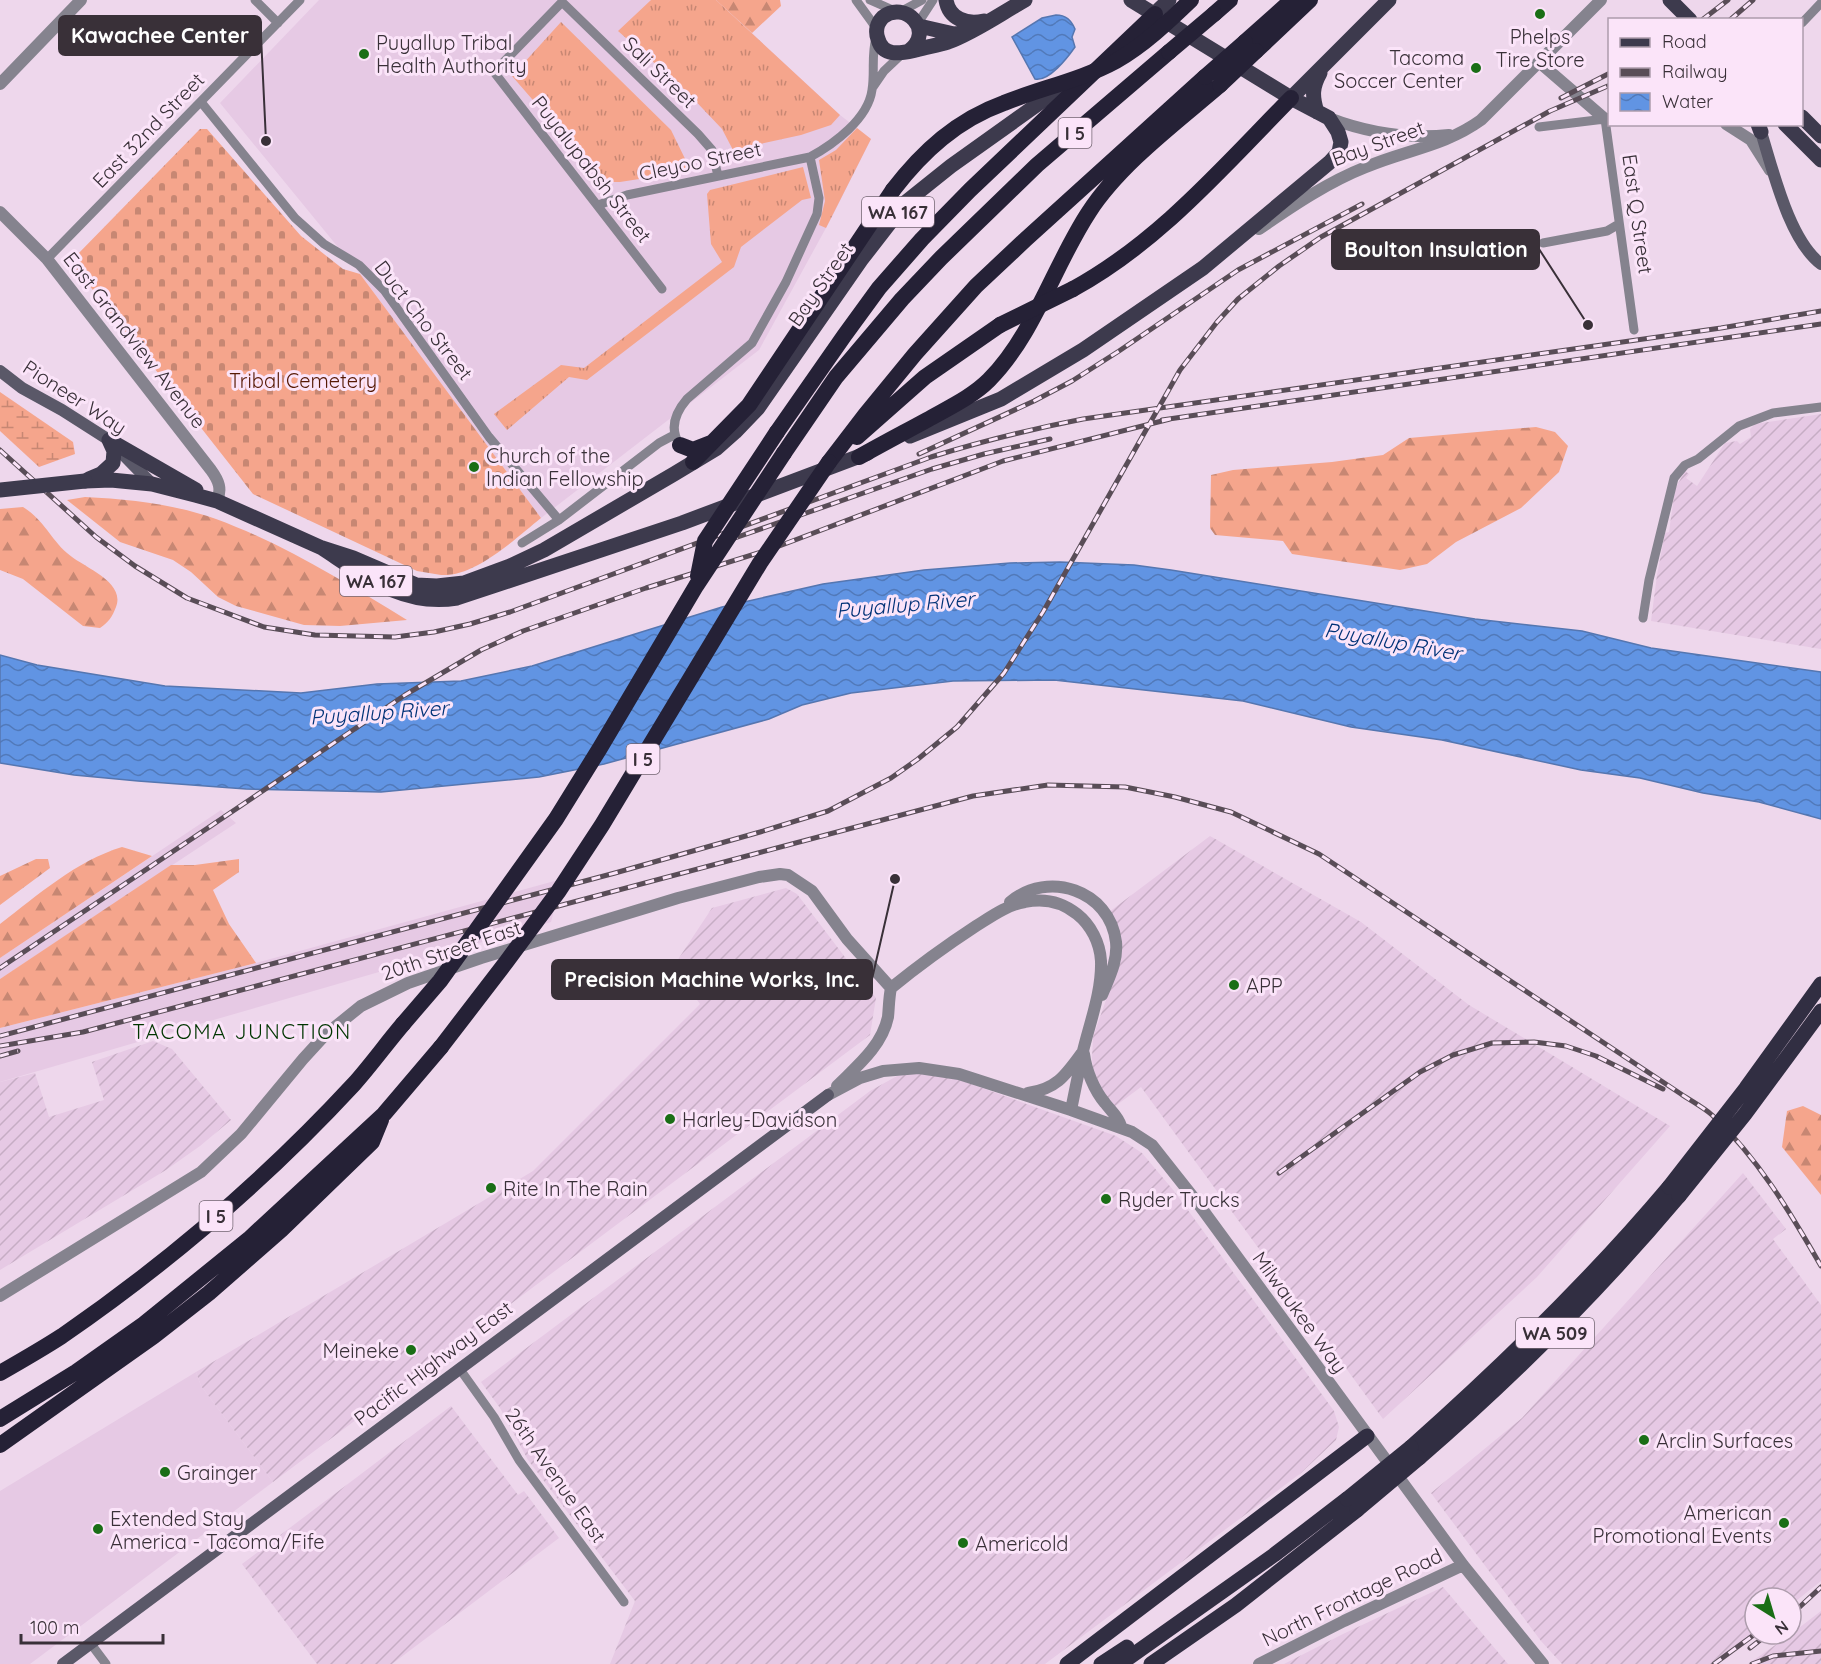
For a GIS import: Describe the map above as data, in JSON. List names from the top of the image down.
{
  "streets": {
    "highway": ["I 5", "WA 509"],
    "main road": [
      "Bay Street",
      "WA 167",
      "Pioneer Way",
      "Pacific Highway East"
    ],
    "street": [
      "Sali Street",
      "East 32nd Street",
      "Cleyoo Street",
      "Puyalupabsh Street",
      "East Q Street",
      "Duct Cho Street",
      "East Grandview Avenue",
      "20th Street East",
      "Milwaukee Way",
      "26th Avenue East",
      "North Frontage Road"
    ]
  },
  "crossings": [
    ["Sali Street", "Cleyoo Street"],
    ["Sali Street", "Puyalupabsh Street"],
    ["East 32nd Street", "Duct Cho Street"],
    ["East 32nd Street", "East Grandview Avenue"],
    ["Bay Street", "WA 167"],
    ["Bay Street", "East Grandview Avenue"],
    ["Cleyoo Street", "Puyalupabsh Street"],
    ["WA 167", "East Grandview Avenue"],
    ["WA 167", "Pioneer Way"],
    ["Milwaukee Way", "Pacific Highway East"],
    ["Milwaukee Way", "North Frontage Road"],
    ["Pacific Highway East", "26th Avenue East"]
  ],
  "districts": ["TACOMA JUNCTION"],
  "water": ["Puyallup River"],
  "parks": ["Tribal Cemetery"],
  "places": [
    "Phelps Tire Store",
    "Puyallup Tribal Health Authority",
    "Tacoma Soccer Center",
    "Kawachee Center",
    "Boulton Insulation",
    "Church of the Indian Fellowship",
    "Precision Machine Works, Inc.",
    "APP",
    "Harley-Davidson",
    "Rite In The Rain",
    "Ryder Trucks",
    "Meineke",
    "Arclin Surfaces",
    "Grainger",
    "American Promotional Events",
    "Extended Stay America - Tacoma/Fife",
    "Americold"
  ],
  "legend": ["Road", "Railway", "Water"],
  "scale_bar": "100 m",
  "north": "bottom right"
}
